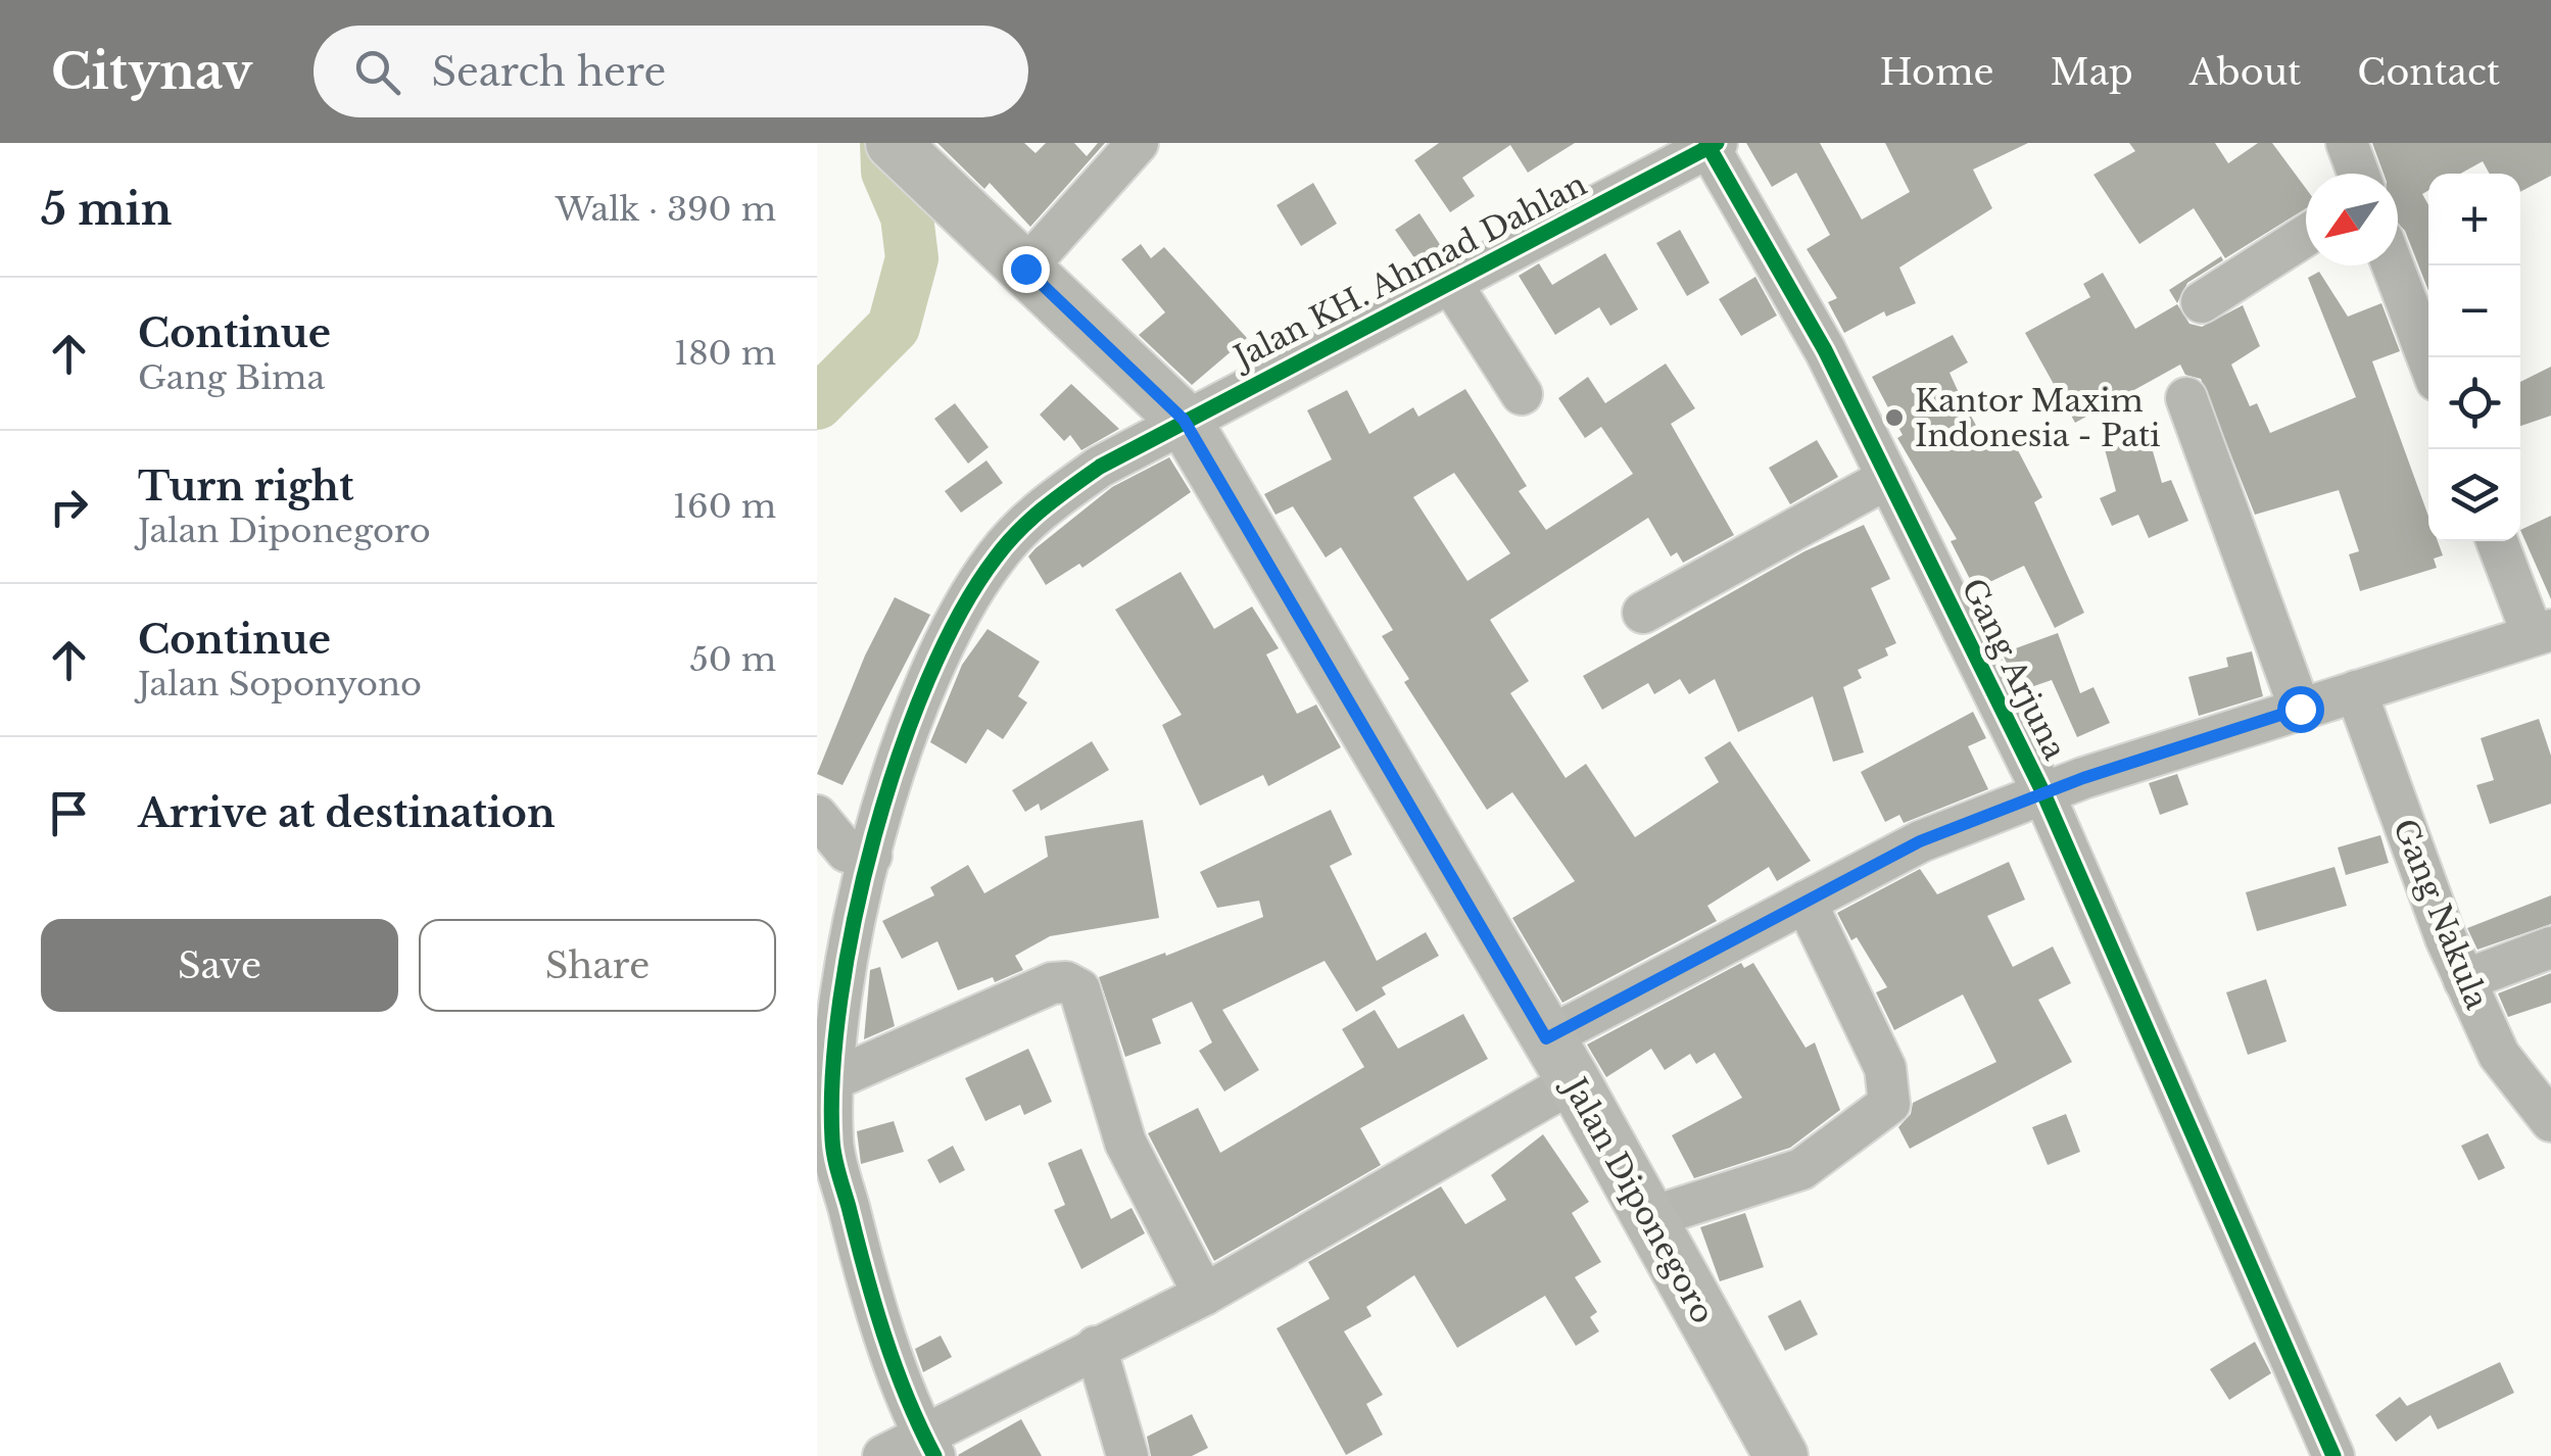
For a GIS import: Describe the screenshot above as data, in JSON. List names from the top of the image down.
{
  "streets": {
    "main road": ["Jalan Diponegoro"],
    "street": ["Jalan KH. Ahmad Dahlan", "Gang Arjuna", "Gang Nakula"]
  },
  "crossings": [
    ["Jalan KH. Ahmad Dahlan", "Gang Arjuna"],
    ["Jalan KH. Ahmad Dahlan", "Jalan Diponegoro"]
  ],
  "places": ["Kantor Maxim Indonesia - Pati"],
  "north": "bottom left",
  "page": {
    "header": "Citynav",
    "search": "Search here",
    "nav": [
      "Home",
      "Map",
      "About",
      "Contact"
    ],
    "heading": ["5 min", "Walk · 390 m"],
    "map_buttons": ["+", "−"],
    "list": [
      ["Continue", "Gang Bima", "180 m"],
      ["Turn right", "Jalan Diponegoro", "160 m"],
      ["Continue", "Jalan Soponyono", "50 m"],
      "Arrive at destination"
    ],
    "buttons": ["Save", "Share"]
  }
}
